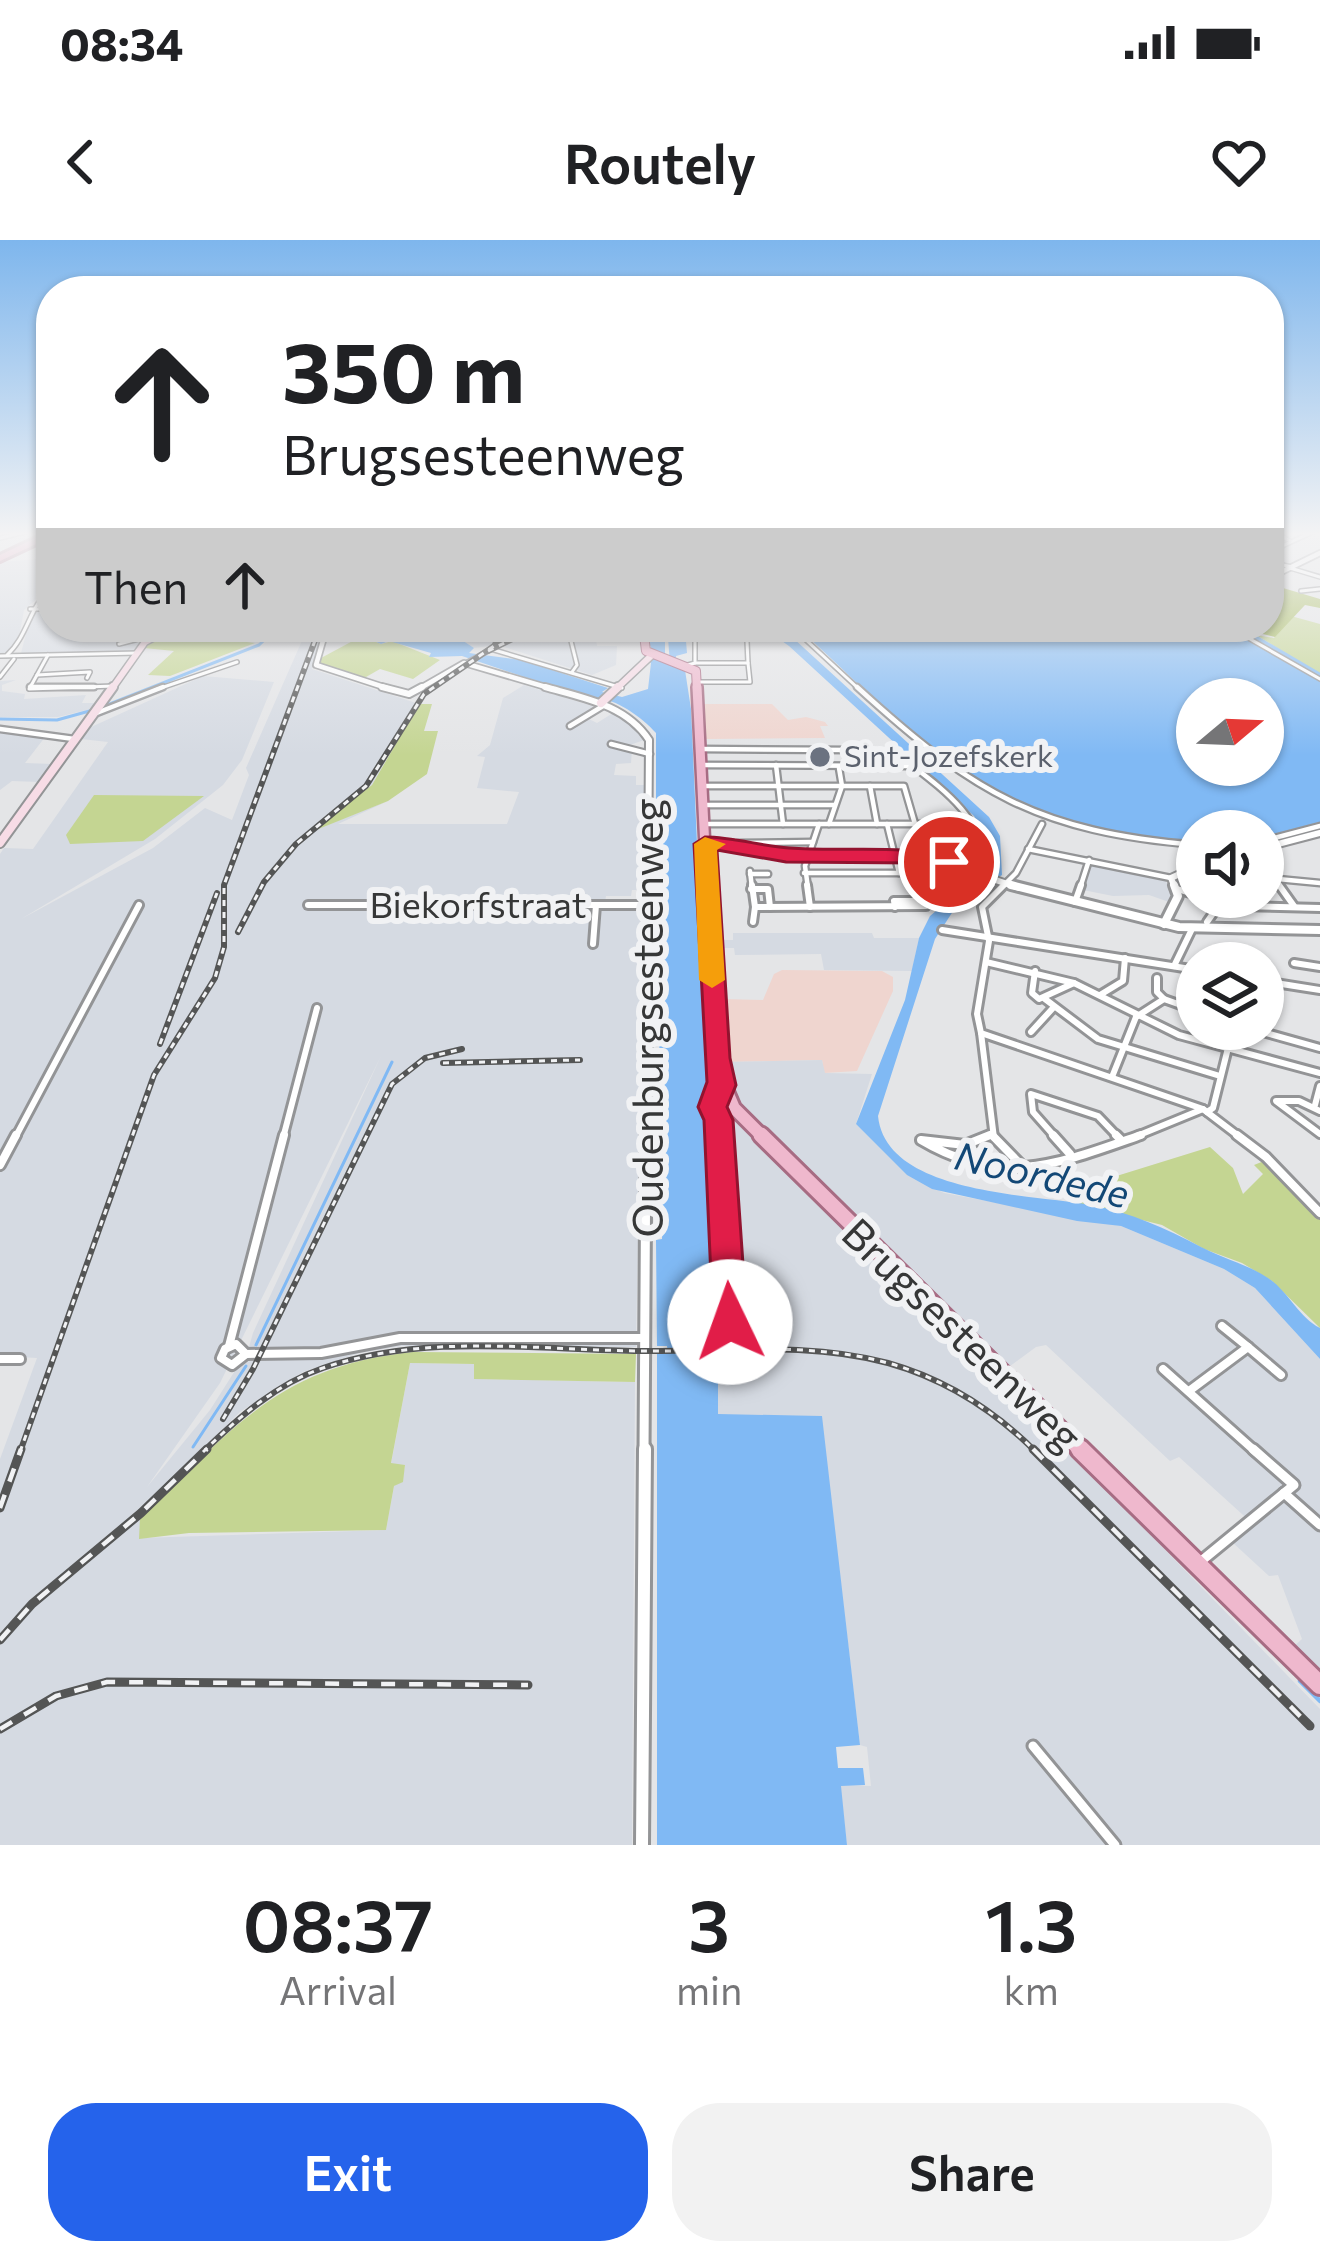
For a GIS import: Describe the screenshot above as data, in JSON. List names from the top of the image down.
{
  "streets": {
    "main road": ["Brugsesteenweg"],
    "street": ["Biekorfstraat", "Oudenburgsesteenweg"]
  },
  "crossings": [
    ["Biekorfstraat", "Oudenburgsesteenweg"]
  ],
  "water": ["Noordede"],
  "places": ["Sint-Jozefskerk"],
  "north": "right",
  "page": {
    "status": "08:34",
    "header": "Routely",
    "turn": ["350 m", "Brugsesteenweg"],
    "then": "Then",
    "eta": [
      "08:37",
      "Arrival",
      "3",
      "min",
      "1.3",
      "km"
    ],
    "buttons": ["Exit", "Share"]
  }
}
